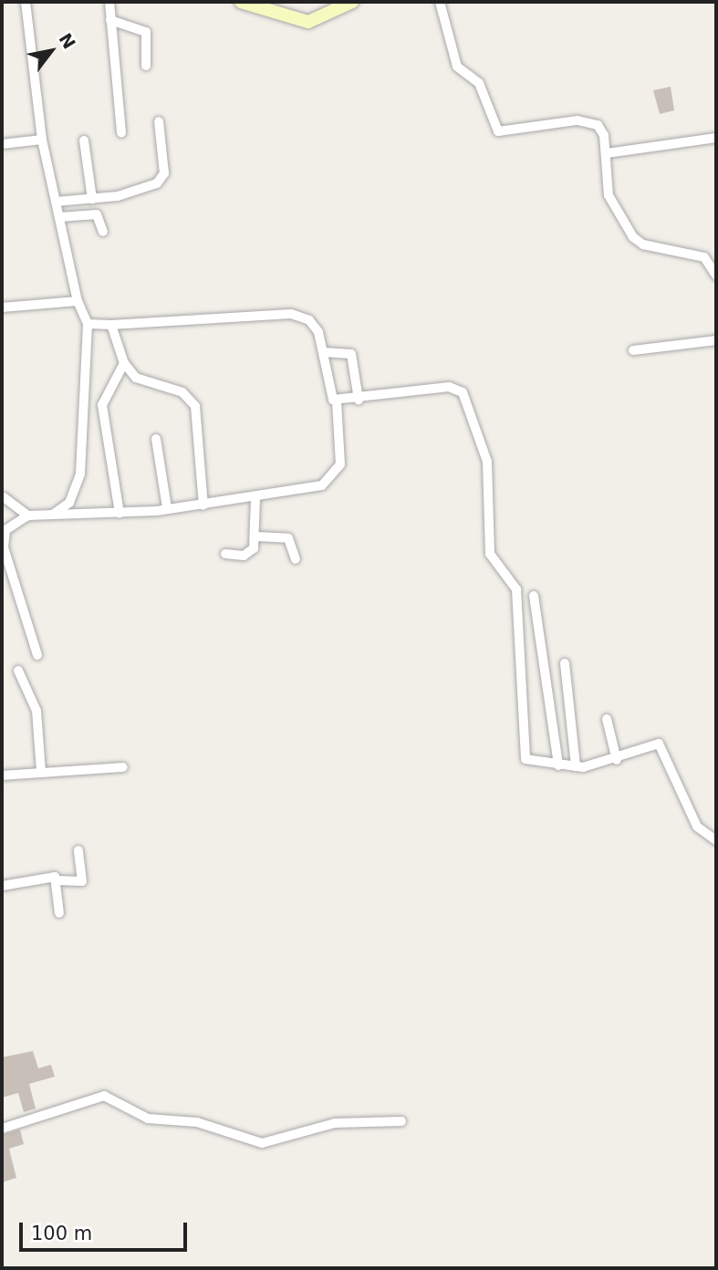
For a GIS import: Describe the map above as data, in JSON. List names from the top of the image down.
{
  "scale_bar": "100 m",
  "north": "top right"
}
